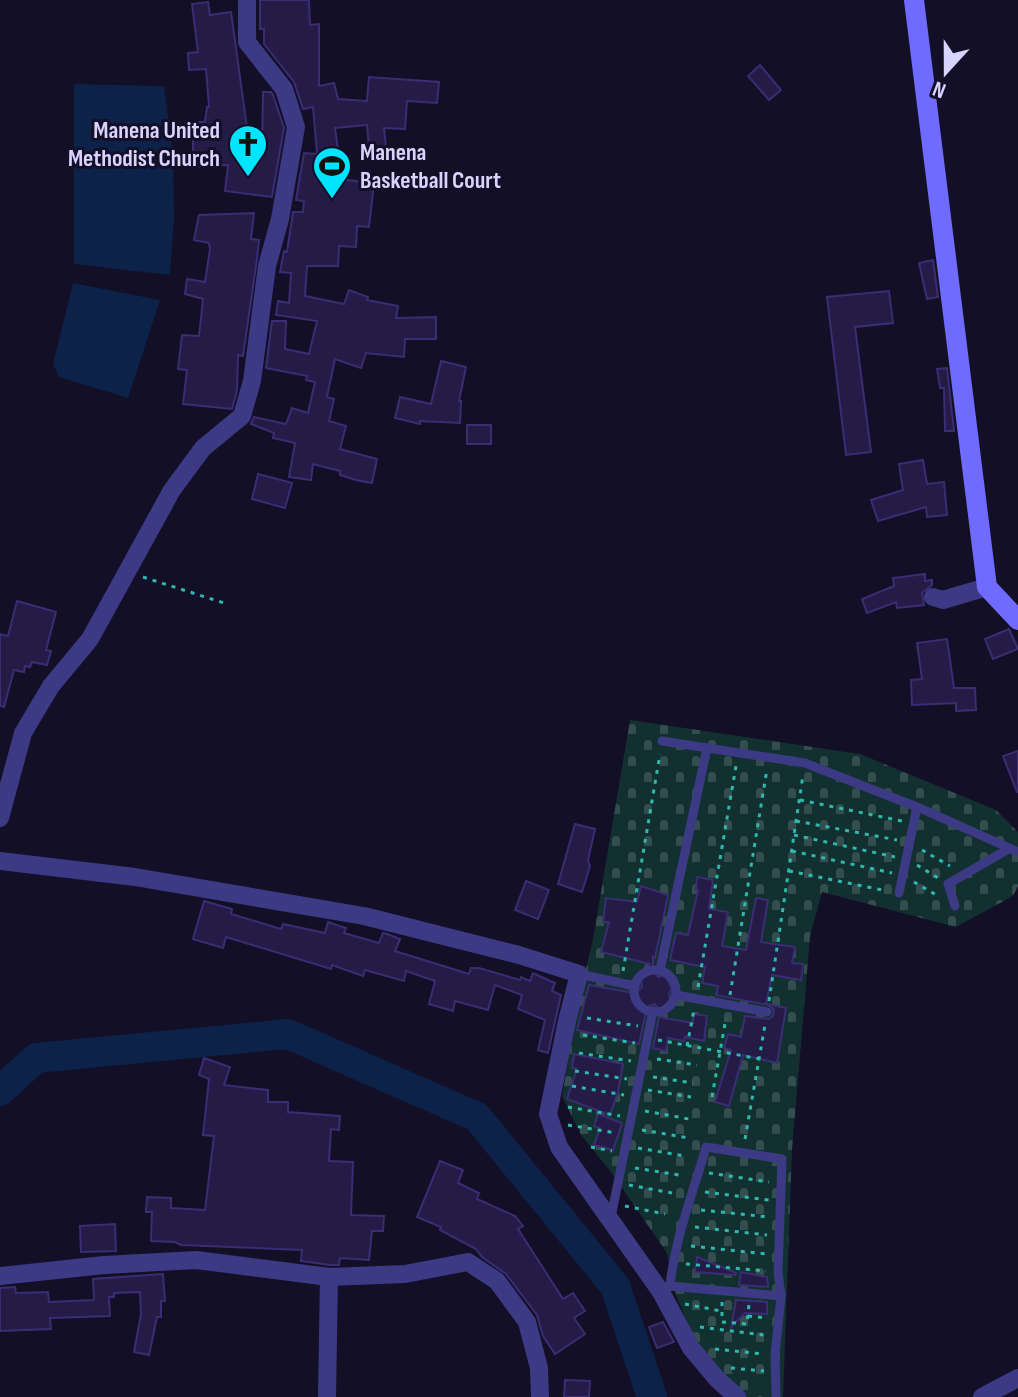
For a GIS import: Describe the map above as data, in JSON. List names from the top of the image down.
{
  "places": {
    "church": ["Manena United Methodist Church"],
    "sports": ["Manena Basketball Court"]
  },
  "north": "bottom"
}
